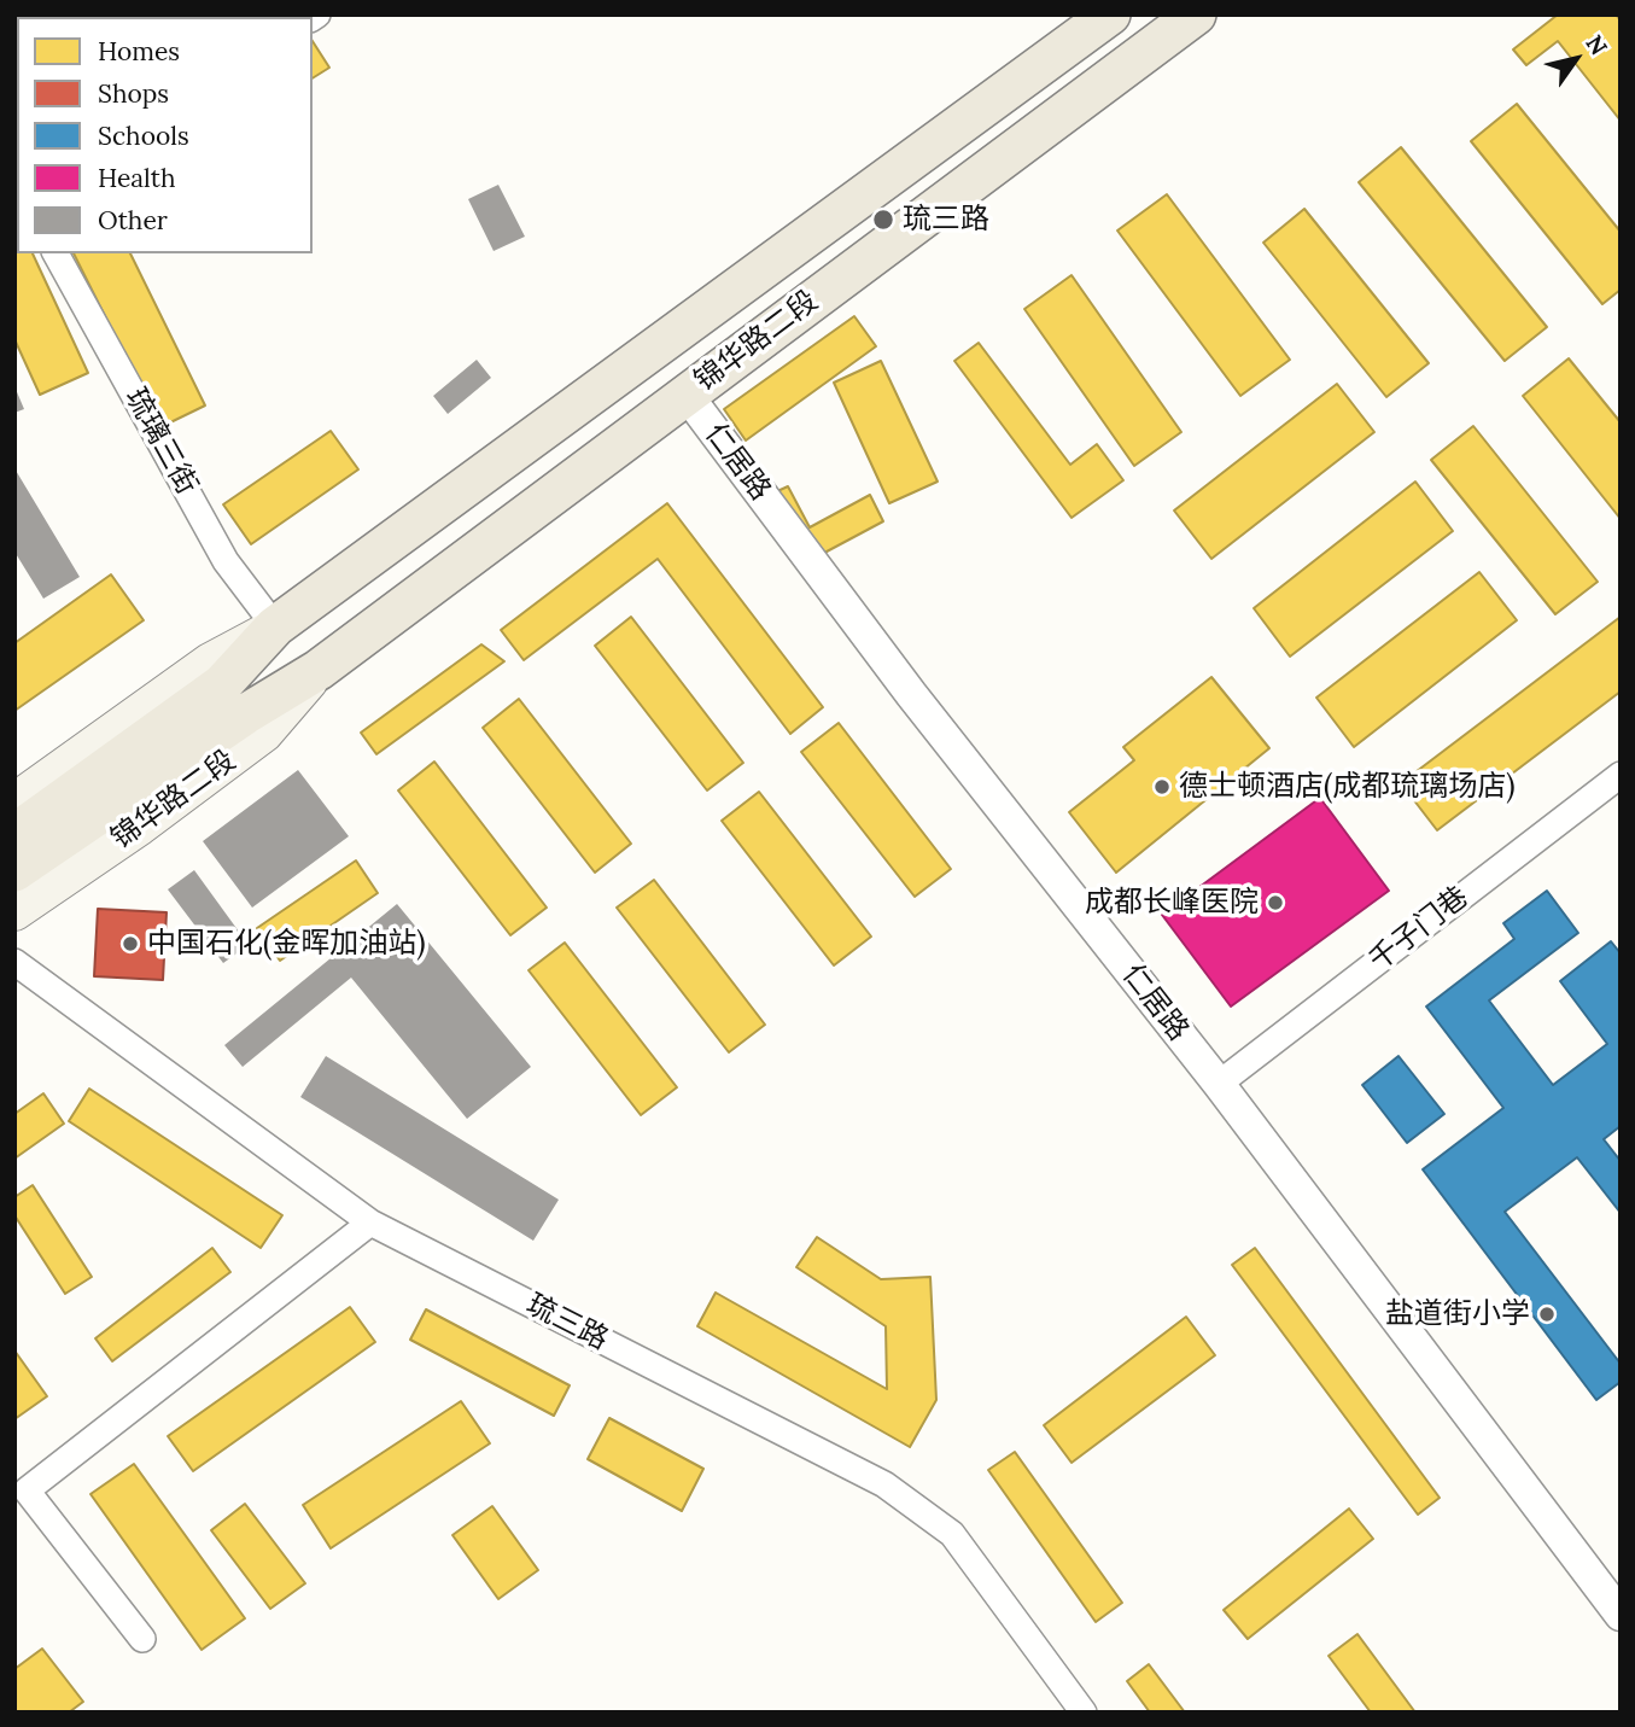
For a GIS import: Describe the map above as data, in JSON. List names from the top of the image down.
{
  "streets": {
    "main road": ["锦华路二段"],
    "street": [
      "琉璃三街",
      "仁居路",
      "千子门巷",
      "琉三路"
    ]
  },
  "crossings": [
    ["锦华路二段", "琉璃三街"],
    ["锦华路二段", "仁居路"],
    ["仁居路", "千子门巷"]
  ],
  "places": [
    "琉三路",
    "德士顿酒店(成都琉璃场店)",
    "成都长峰医院",
    "中国石化(金晖加油站)",
    "盐道街小学"
  ],
  "legend": [
    "Homes",
    "Shops",
    "Schools",
    "Health",
    "Other"
  ],
  "north": "top right"
}
